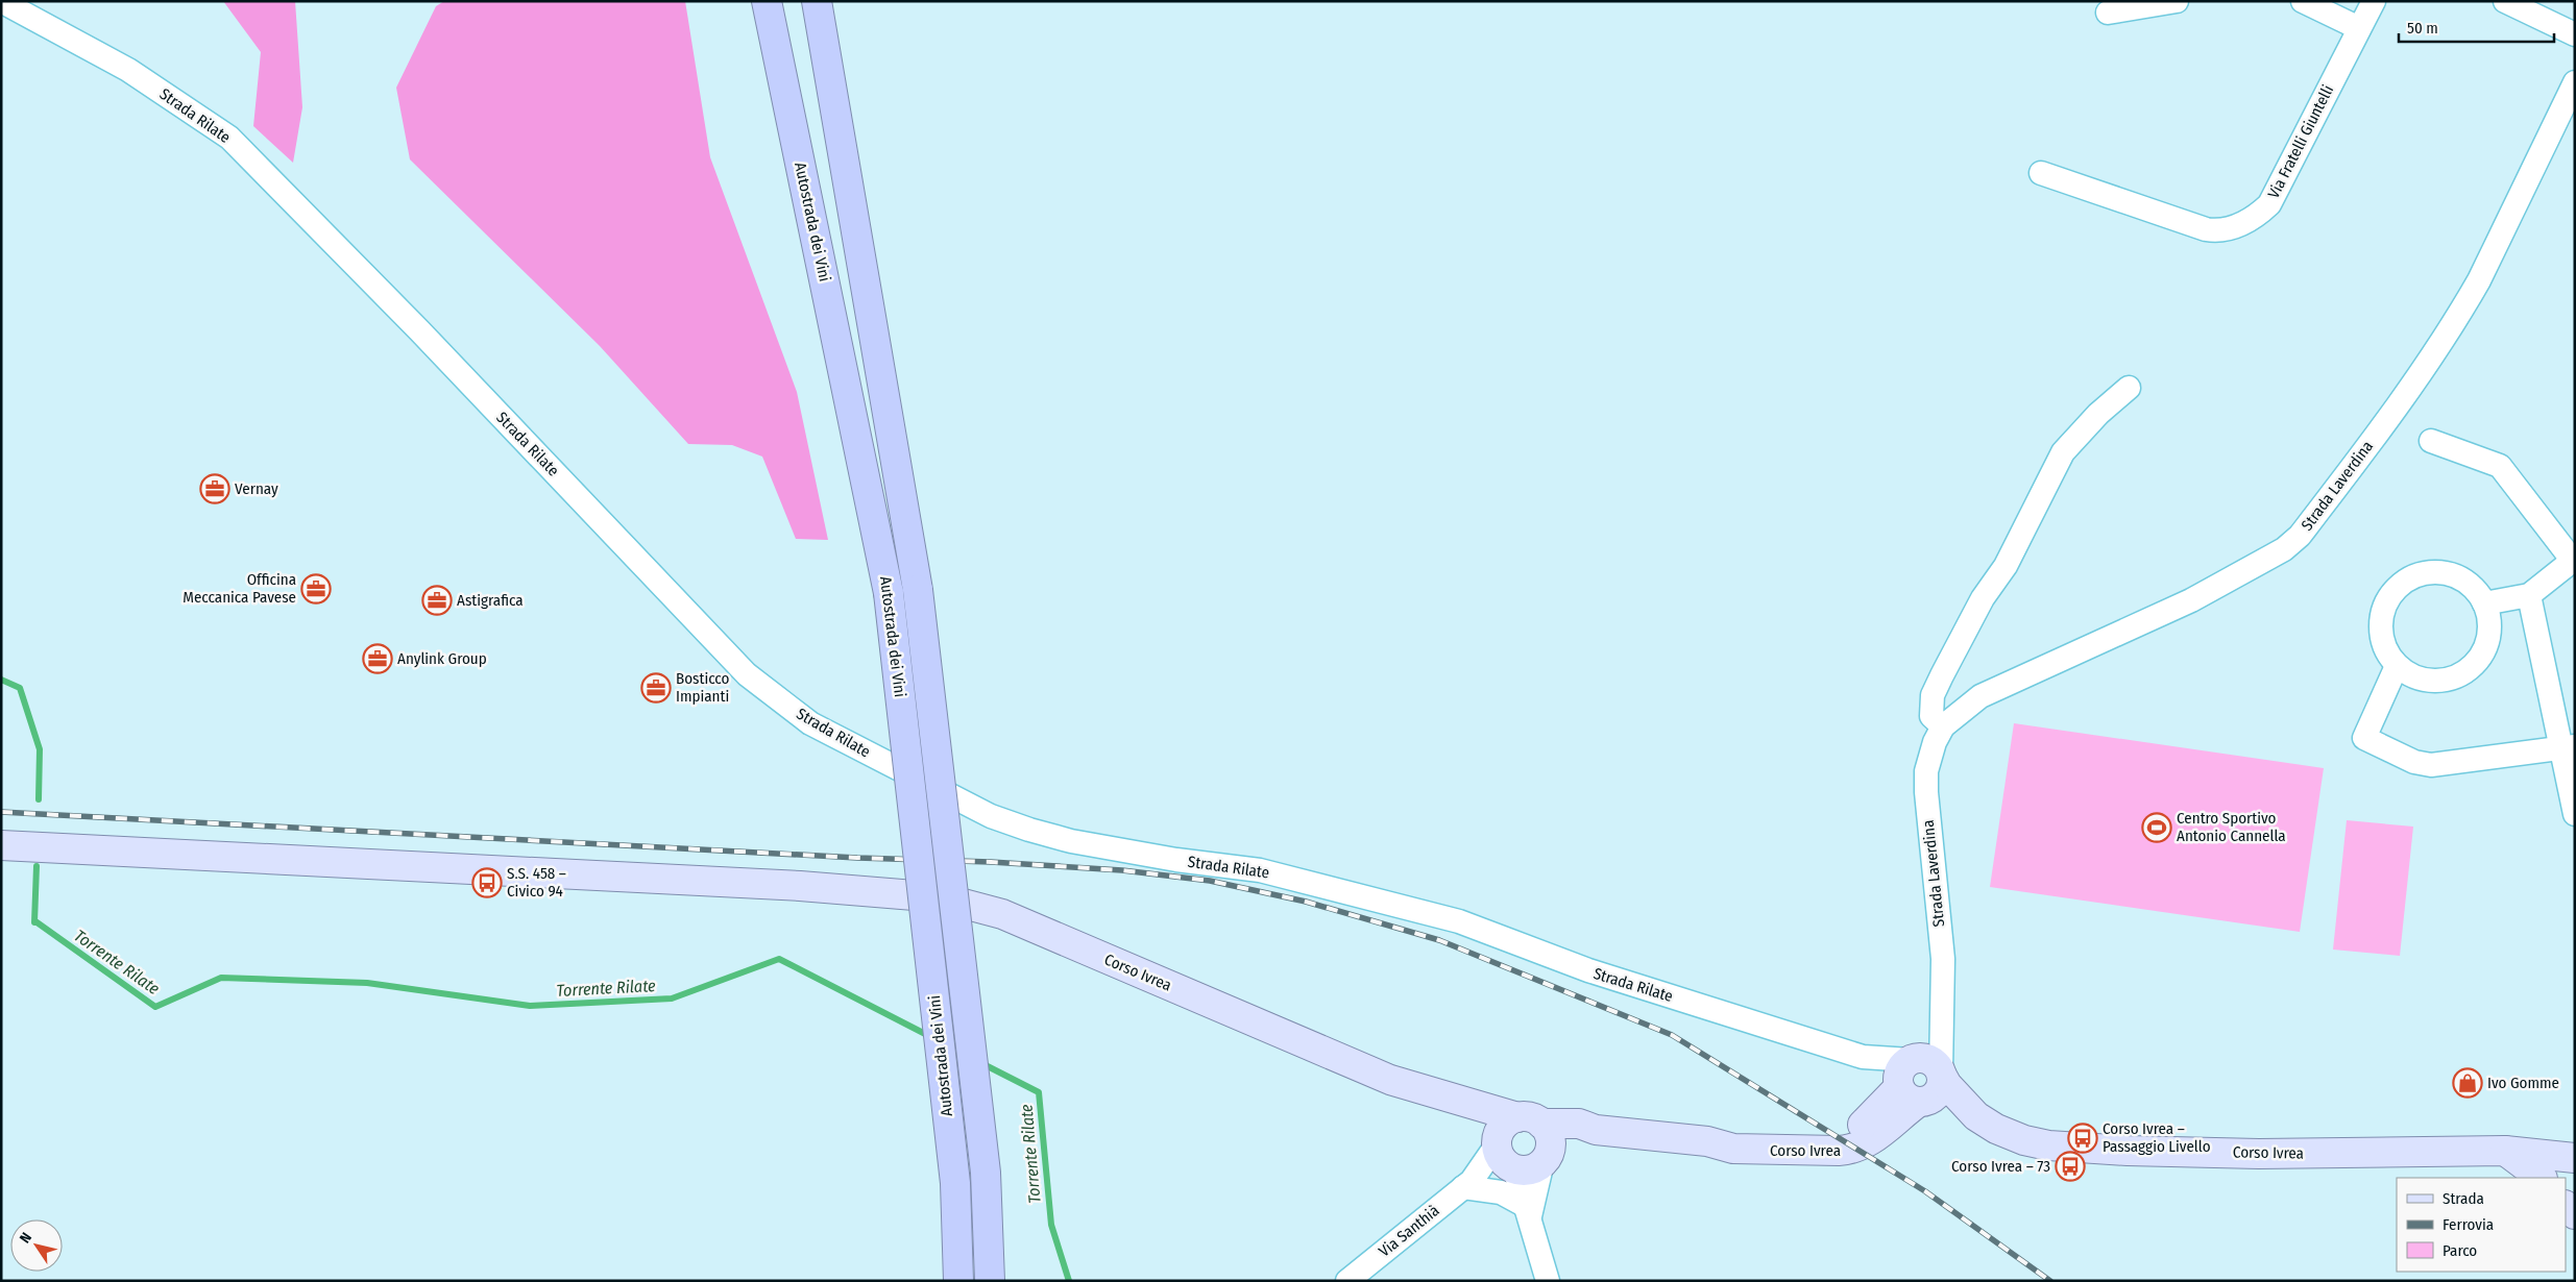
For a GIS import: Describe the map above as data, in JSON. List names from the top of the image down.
{
  "streets": {
    "highway": ["Autostrada dei Vini"],
    "main road": ["Corso Ivrea"],
    "street": [
      "Strada Rilate",
      "Via Fratelli Giuntelli",
      "Strada Laverdina",
      "Via Santhià"
    ]
  },
  "crossings": [
    ["Strada Rilate", "Strada Laverdina"],
    ["Strada Rilate", "Corso Ivrea"],
    ["Strada Laverdina", "Corso Ivrea"],
    ["Corso Ivrea", "Via Santhià"]
  ],
  "water": ["Torrente Rilate"],
  "places": {
    "office": [
      "Vernay",
      "Officina Meccanica Pavese",
      "Astigrafica",
      "Anylink Group",
      "Bosticco Impianti"
    ],
    "sports": ["Centro Sportivo Antonio Cannella"],
    "bus stop": ["S.S. 458 – Civico 94", "Corso Ivrea – Passaggio Livello", "Corso Ivrea – 73"],
    "shop": ["Ivo Gomme"]
  },
  "legend": ["Strada", "Ferrovia", "Parco"],
  "scale_bar": "50 m",
  "north": "top left"
}
